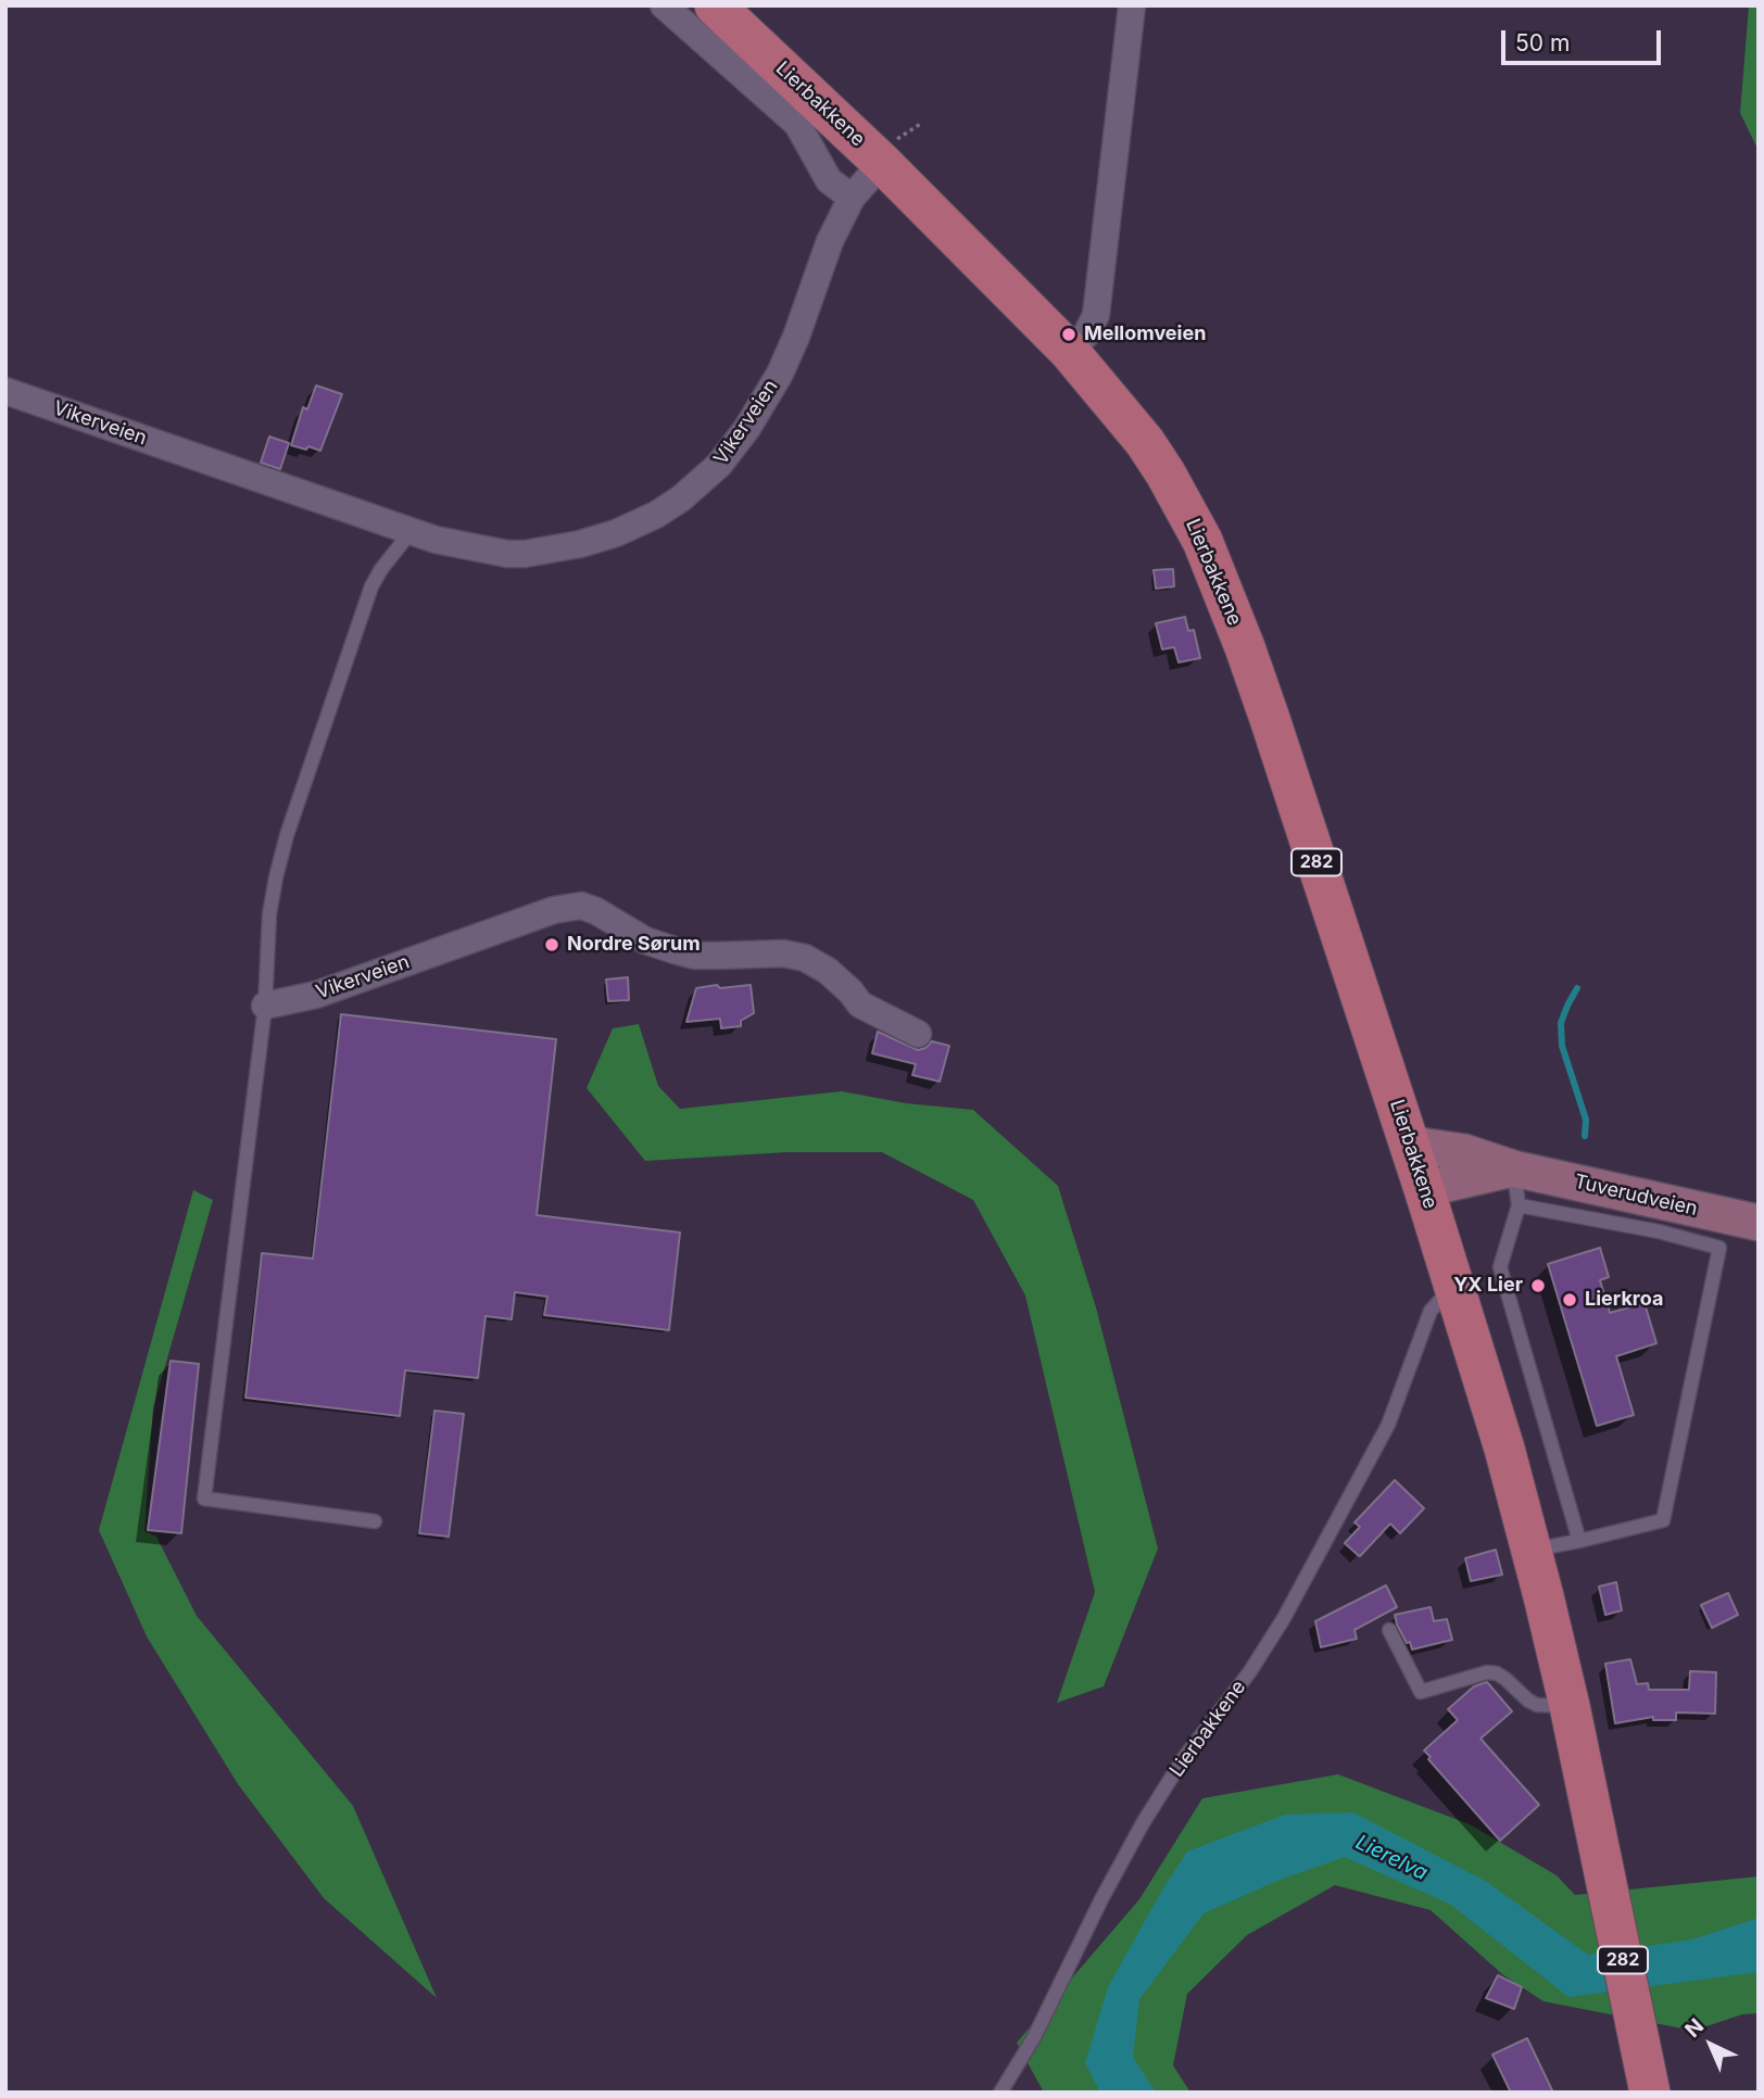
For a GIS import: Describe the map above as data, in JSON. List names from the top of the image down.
{
  "streets": {
    "main road": ["Lierbakkene", "282", "Tuverudveien"],
    "street": ["Vikerveien"]
  },
  "crossings": [
    ["Lierbakkene", "Vikerveien"],
    ["Lierbakkene", "Tuverudveien"]
  ],
  "water": ["Lierelva"],
  "places": [
    "Mellomveien",
    "Nordre Sørum",
    "YX Lier",
    "Lierkroa"
  ],
  "scale_bar": "50 m",
  "north": "top left"
}
